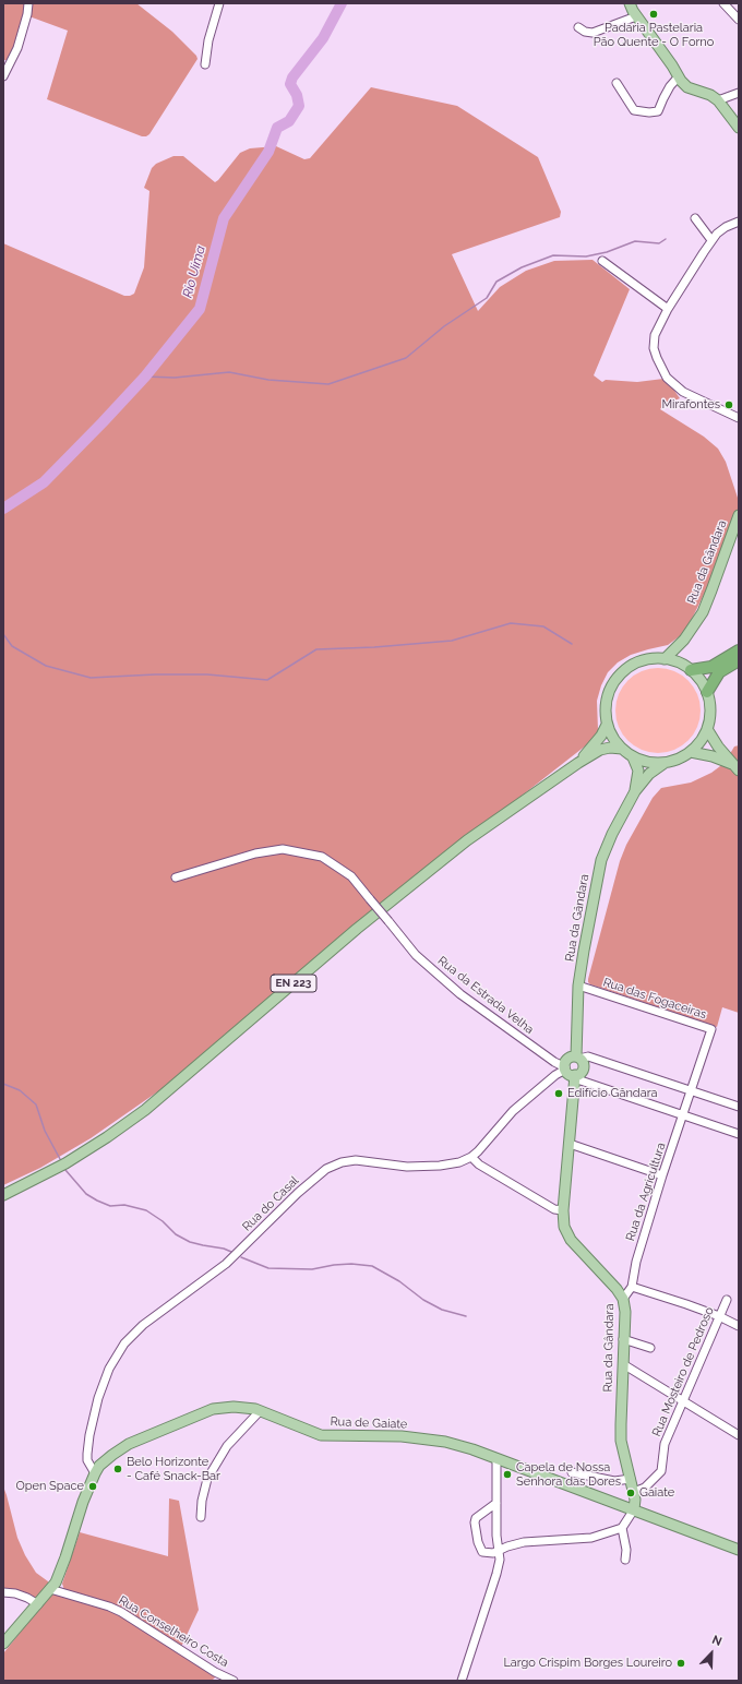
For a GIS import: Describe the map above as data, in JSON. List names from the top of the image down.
{
  "streets": {
    "main road": ["Rua da Gândara", "EN 223", "Rua de Gaiate"],
    "street": [
      "Rua da Estrada Velha",
      "Rua das Fogaceiras",
      "Rua da Agricultura",
      "Rua do Casal",
      "Rua Mosteiro de Pedroso",
      "Rua Conselheiro Costa"
    ]
  },
  "crossings": [
    ["Rua da Gândara", "EN 223"],
    ["Rua da Gândara", "Rua da Estrada Velha"],
    ["Rua da Gândara", "Rua das Fogaceiras"],
    ["Rua da Gândara", "Rua da Agricultura"],
    ["Rua da Gândara", "Rua do Casal"],
    ["Rua da Gândara", "Rua Mosteiro de Pedroso"],
    ["Rua da Gândara", "Rua de Gaiate"],
    ["Rua da Estrada Velha", "Rua do Casal"],
    ["Rua das Fogaceiras", "Rua da Agricultura"],
    ["Rua do Casal", "Rua de Gaiate"],
    ["Rua de Gaiate", "Rua Conselheiro Costa"]
  ],
  "water": ["Rio Uíma"],
  "places": [
    "Padaria Pastelaria Pão Quente - O Forno",
    "Mirafontes",
    "Edifício Gândara",
    "Belo Horizonte - Café Snack-Bar",
    "Capela de Nossa Senhora das Dores",
    "Open Space",
    "Gaiate",
    "Largo Crispim Borges Loureiro"
  ],
  "north": "top right"
}
